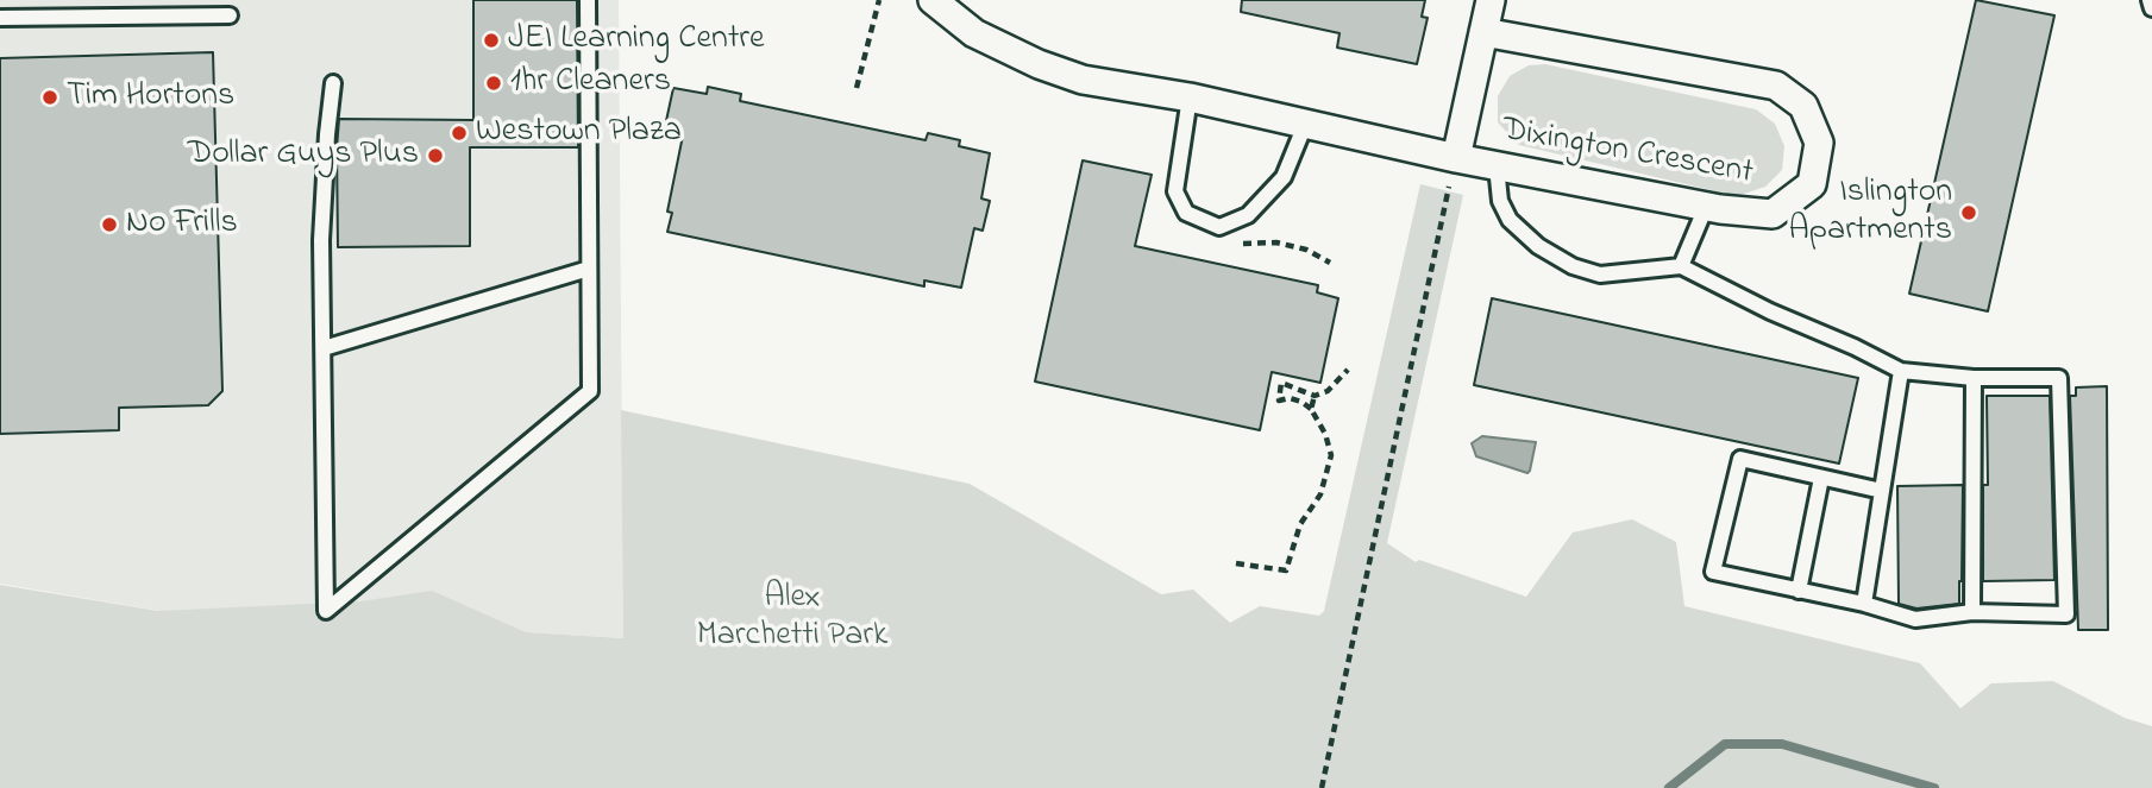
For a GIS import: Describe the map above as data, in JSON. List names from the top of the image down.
{
  "streets": {
    "street": ["Dixington Crescent"]
  },
  "parks": ["Alex Marchetti Park"],
  "places": [
    "JEI Learning Centre",
    "1hr Cleaners",
    "Tim Hortons",
    "Westown Plaza",
    "Dollar Guys Plus",
    "Islington Apartments",
    "No Frills"
  ]
}
